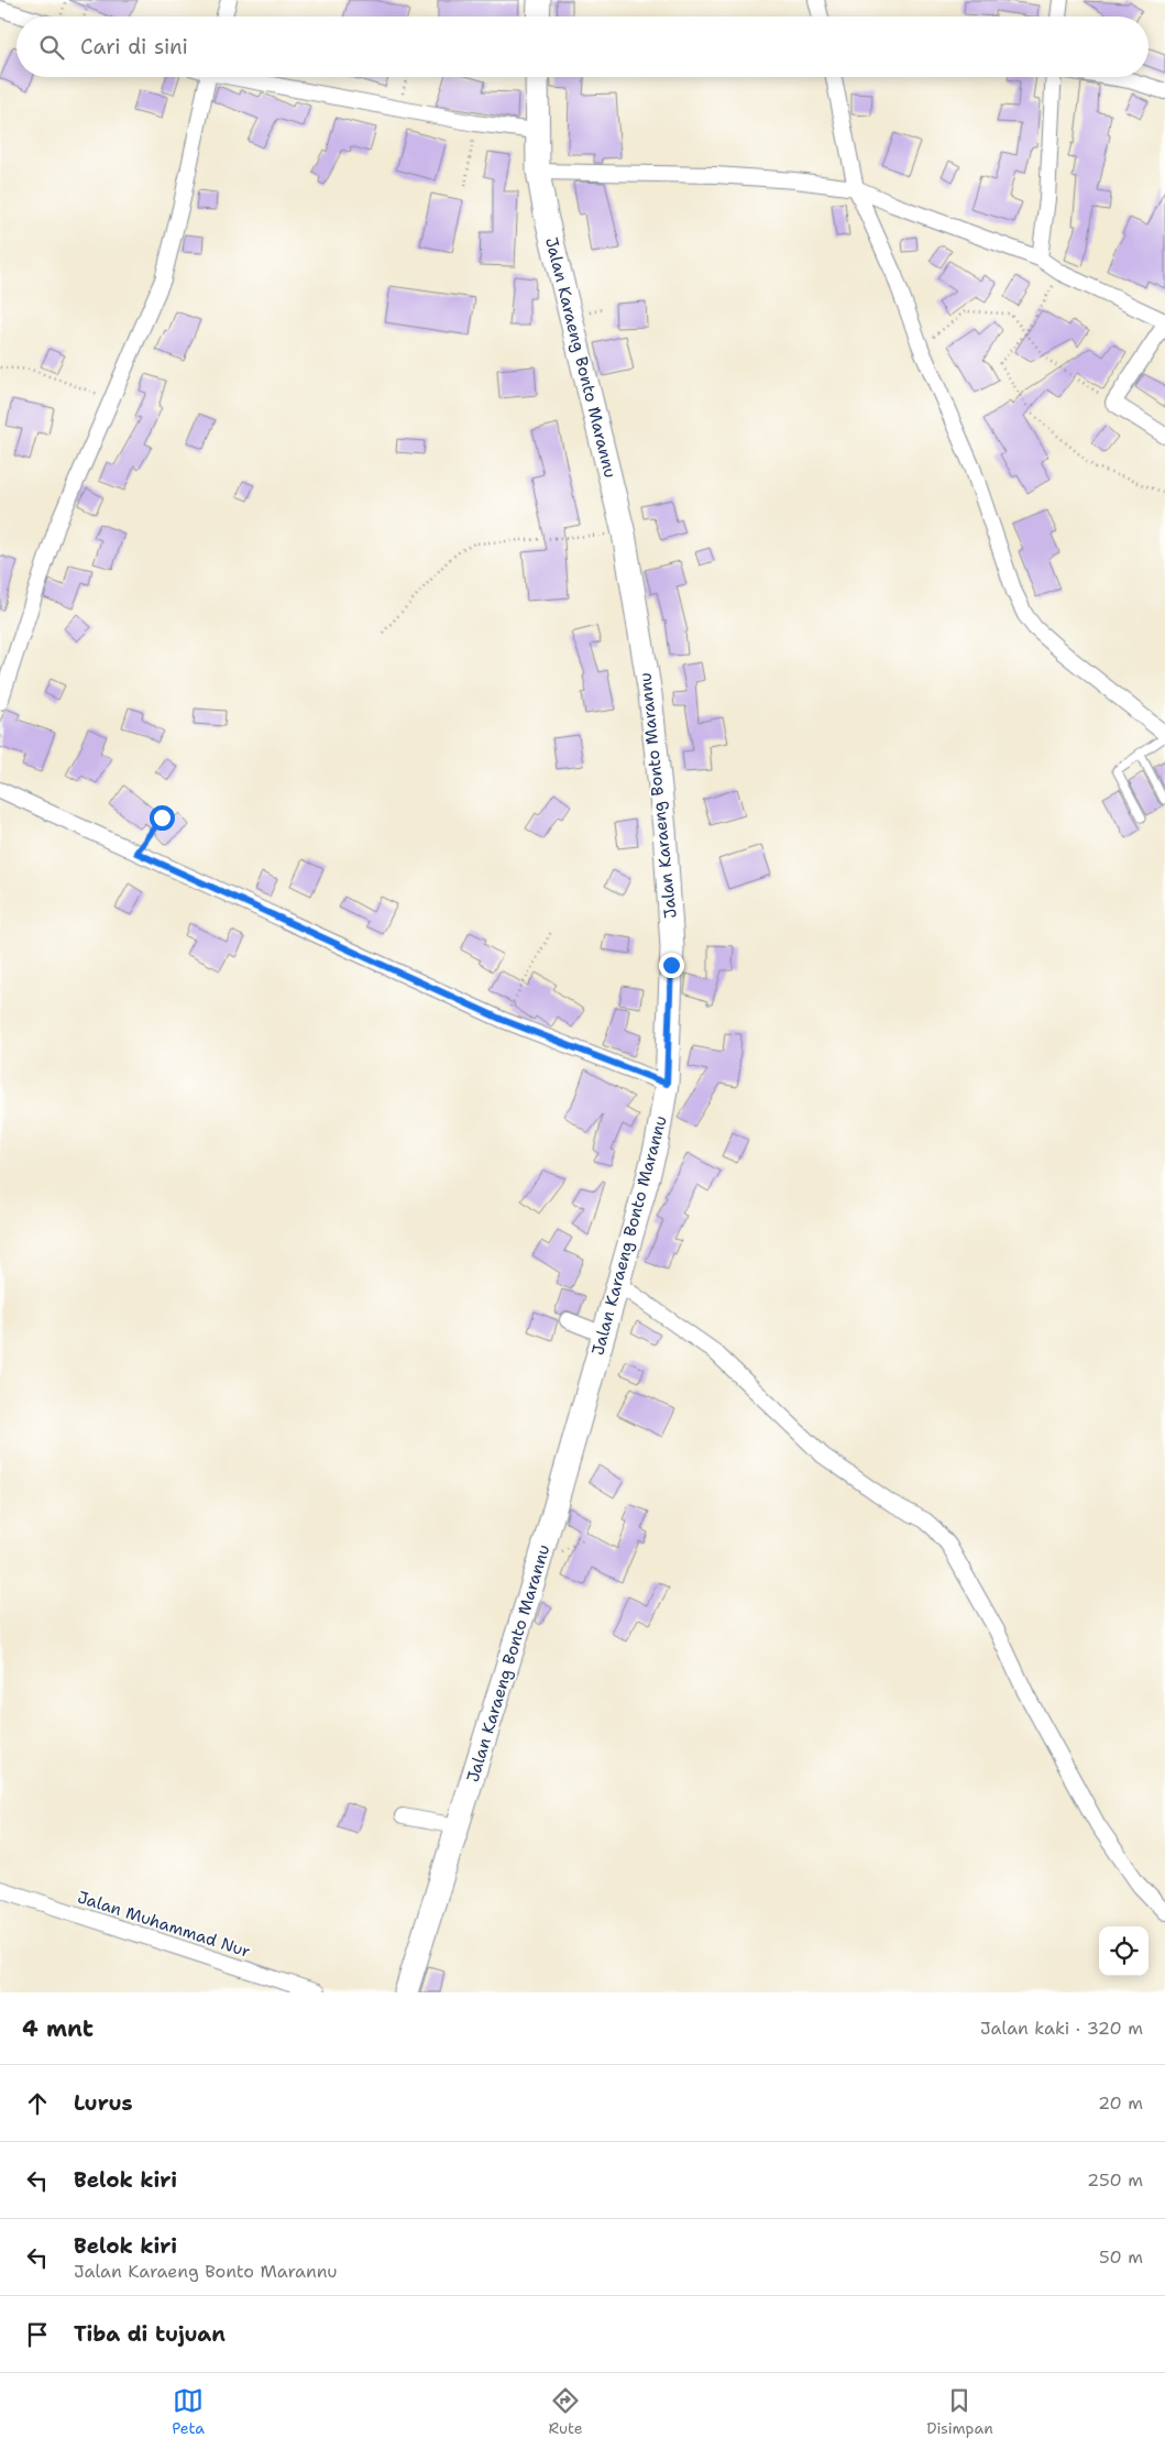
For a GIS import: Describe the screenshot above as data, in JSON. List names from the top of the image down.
{
  "streets": {
    "main road": ["Jalan Karaeng Bonto Marannu"],
    "street": ["Jalan Muhammad Nur"]
  },
  "page": {
    "search": "Cari di sini",
    "heading": ["4 mnt", "Jalan kaki · 320 m"],
    "list": [
      ["Lurus", "20 m"],
      ["Belok kiri", "250 m"],
      ["Belok kiri", "Jalan Karaeng Bonto Marannu", "50 m"],
      "Tiba di tujuan"
    ],
    "nav": ["Peta", "Rute", "Disimpan"]
  }
}
